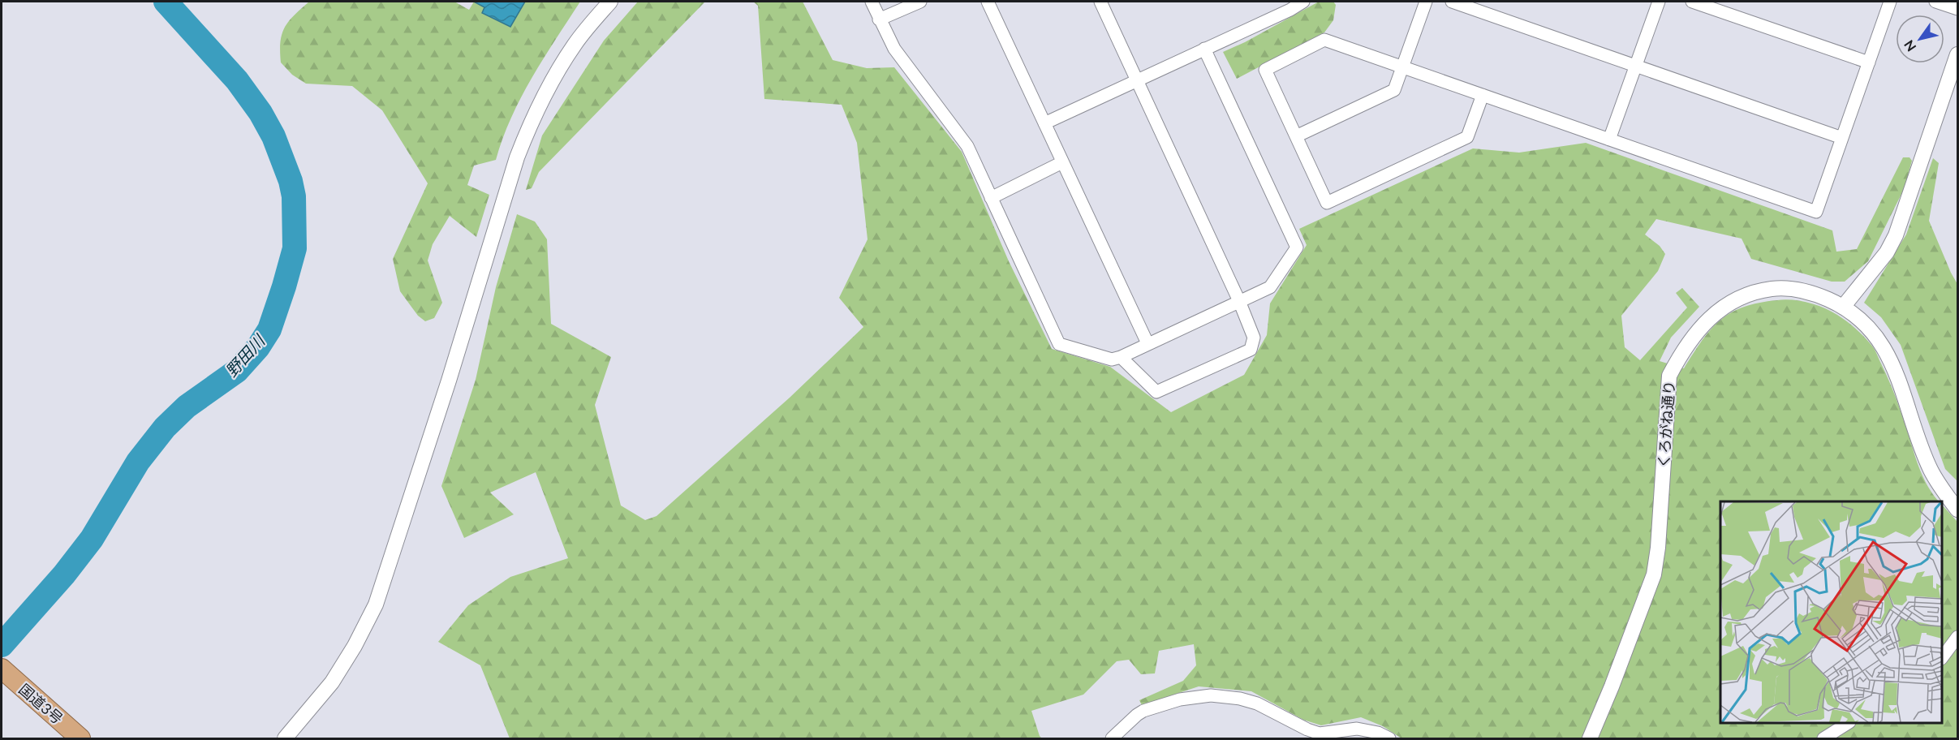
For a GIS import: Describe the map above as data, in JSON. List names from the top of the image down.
{
  "streets": {
    "highway": ["国道3号"],
    "street": ["くろがね通り"]
  },
  "water": ["野田川"],
  "north": "bottom left"
}
